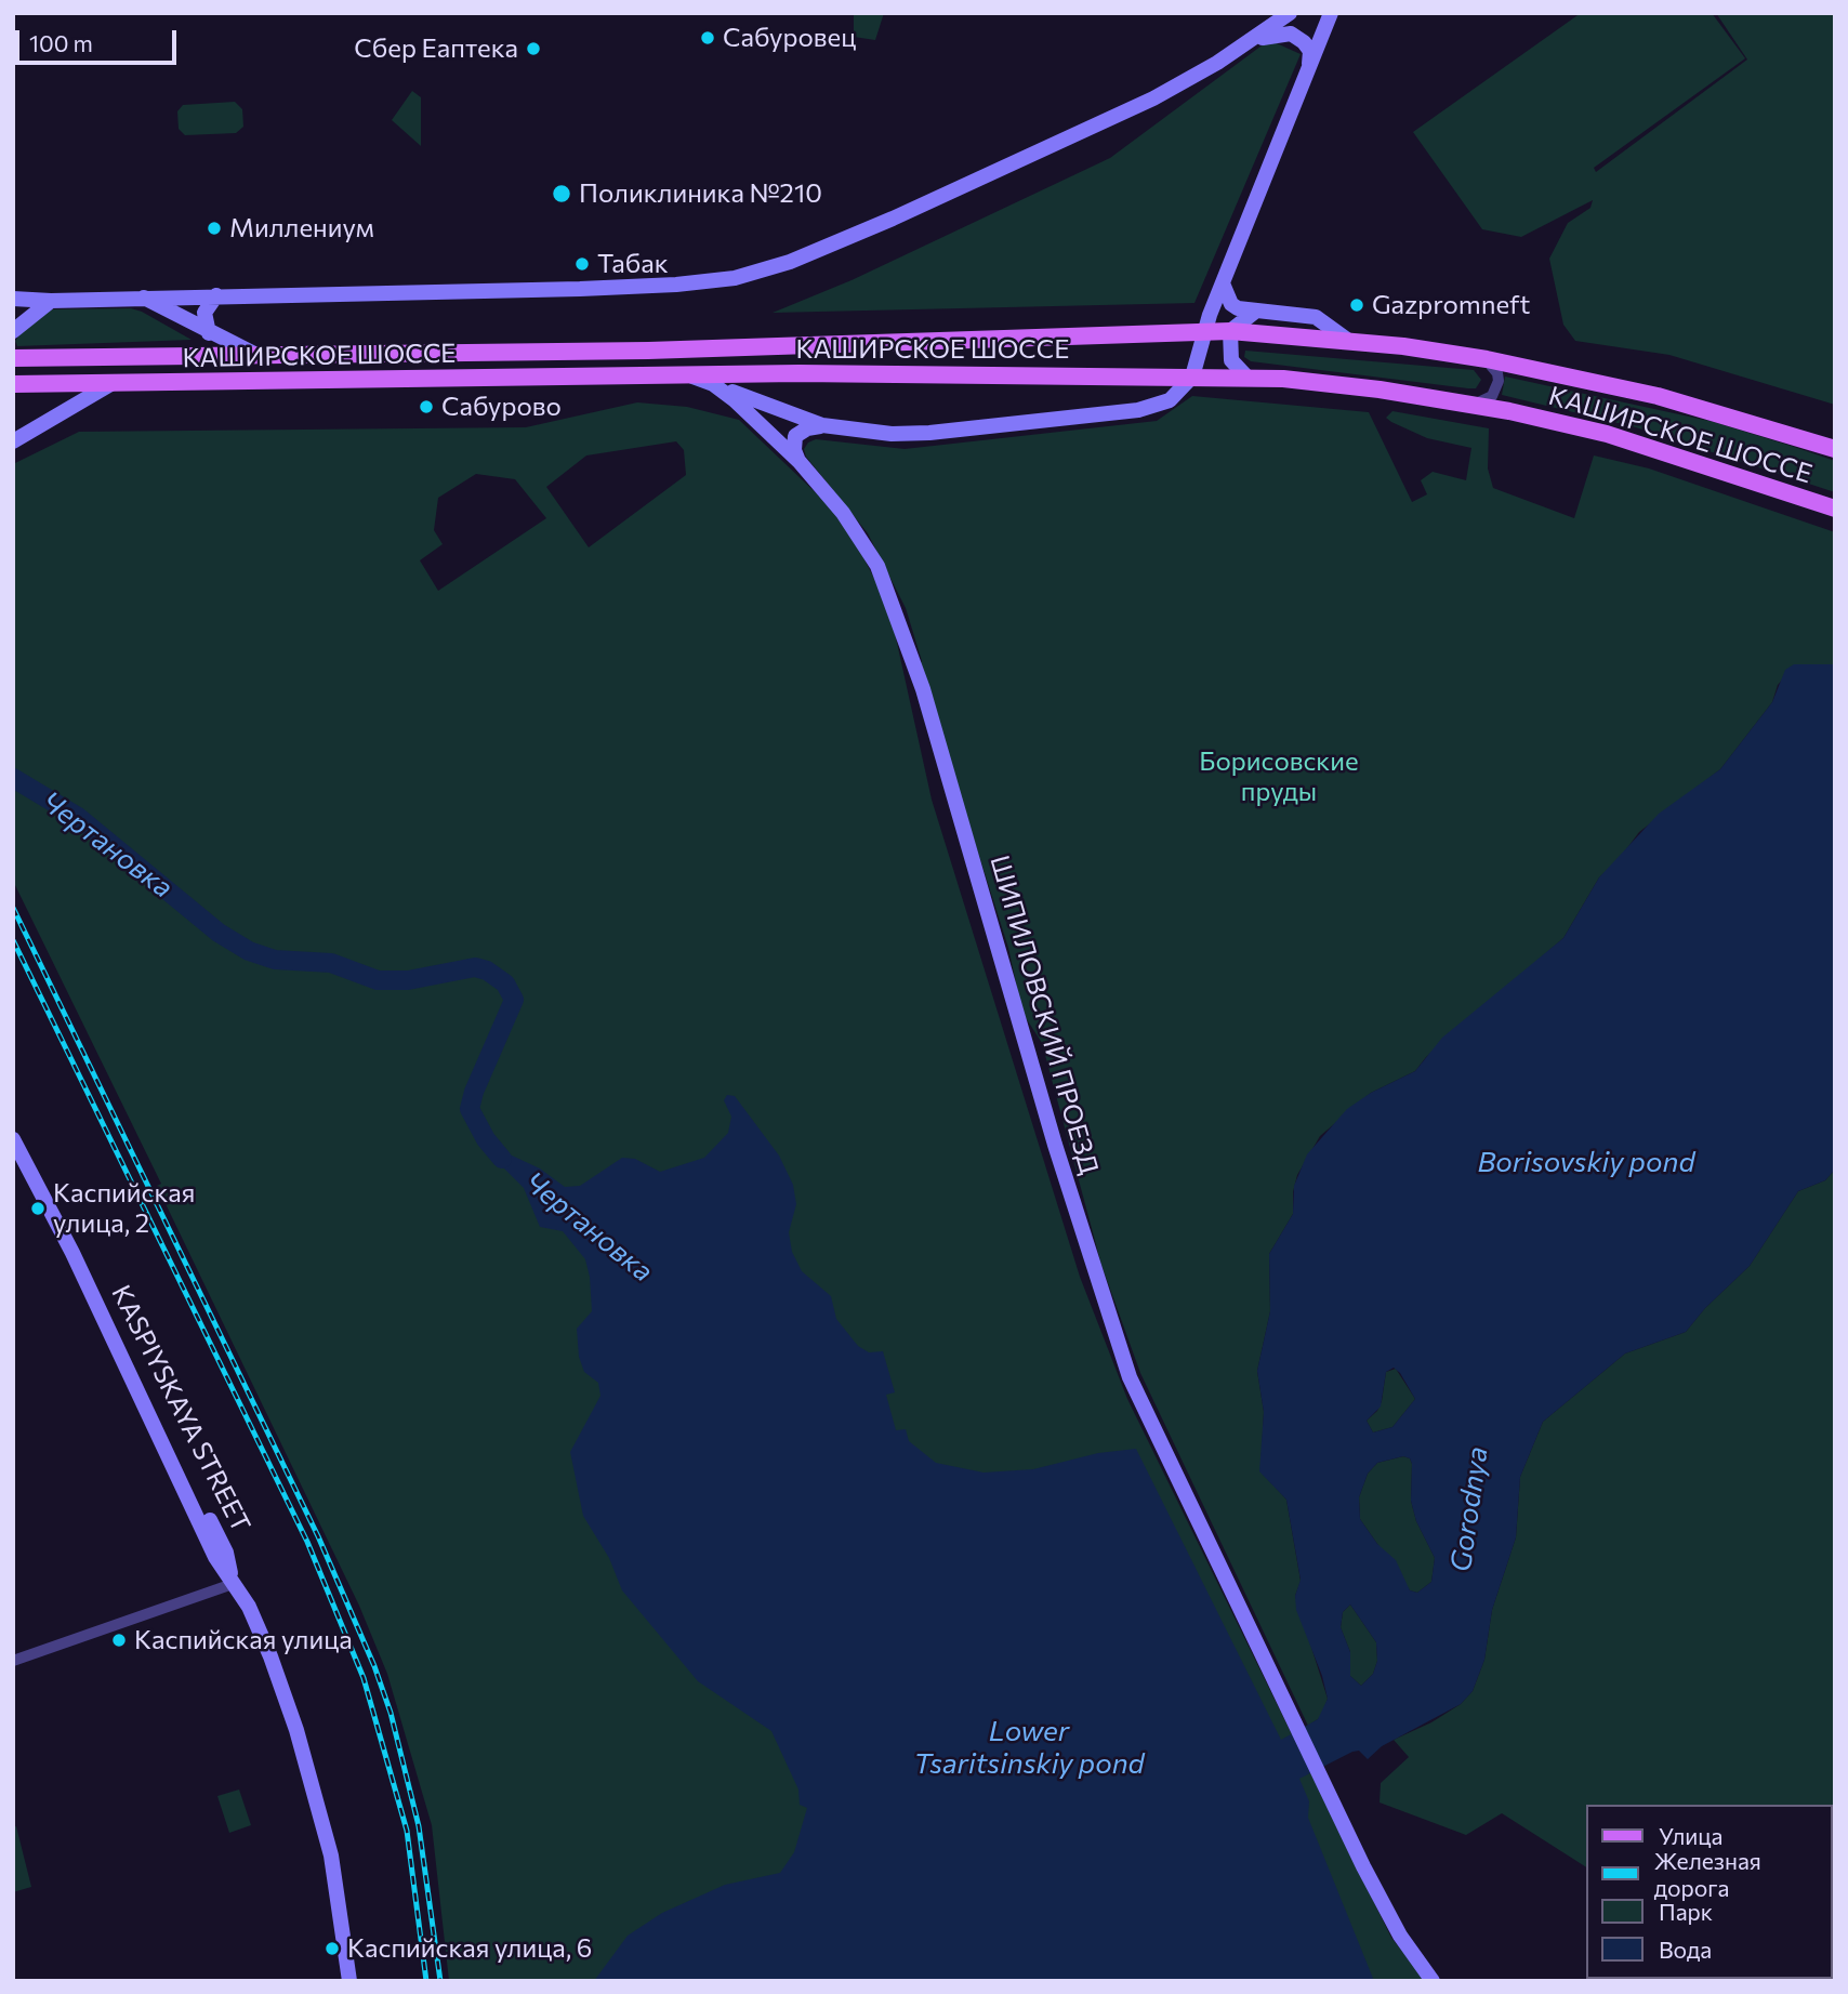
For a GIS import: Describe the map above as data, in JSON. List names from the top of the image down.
{
  "streets": {
    "main road": ["КАШИРСКОЕ ШОССЕ", "ШИПИЛОВСКИЙ ПРОЕЗД", "KASPIYSKAYA STREET"]
  },
  "crossings": [
    ["КАШИРСКОЕ ШОССЕ", "ШИПИЛОВСКИЙ ПРОЕЗД"]
  ],
  "water": [
    "Чертановка",
    "Borisovskiy pond",
    "Gorodnya",
    "Lower Tsaritsinskiy pond"
  ],
  "parks": ["Борисовские пруды"],
  "places": [
    "Сабуровец",
    "Сбер Еаптека",
    "Поликлиника №210",
    "Миллениум",
    "Табак",
    "Gazpromneft",
    "Сабурово",
    "Каспийская улица, 2",
    "Каспийская улица",
    "Каспийская улица, 6"
  ],
  "legend": [
    "Улица",
    "Железная дорога",
    "Парк",
    "Вода"
  ],
  "scale_bar": "100 m"
}
